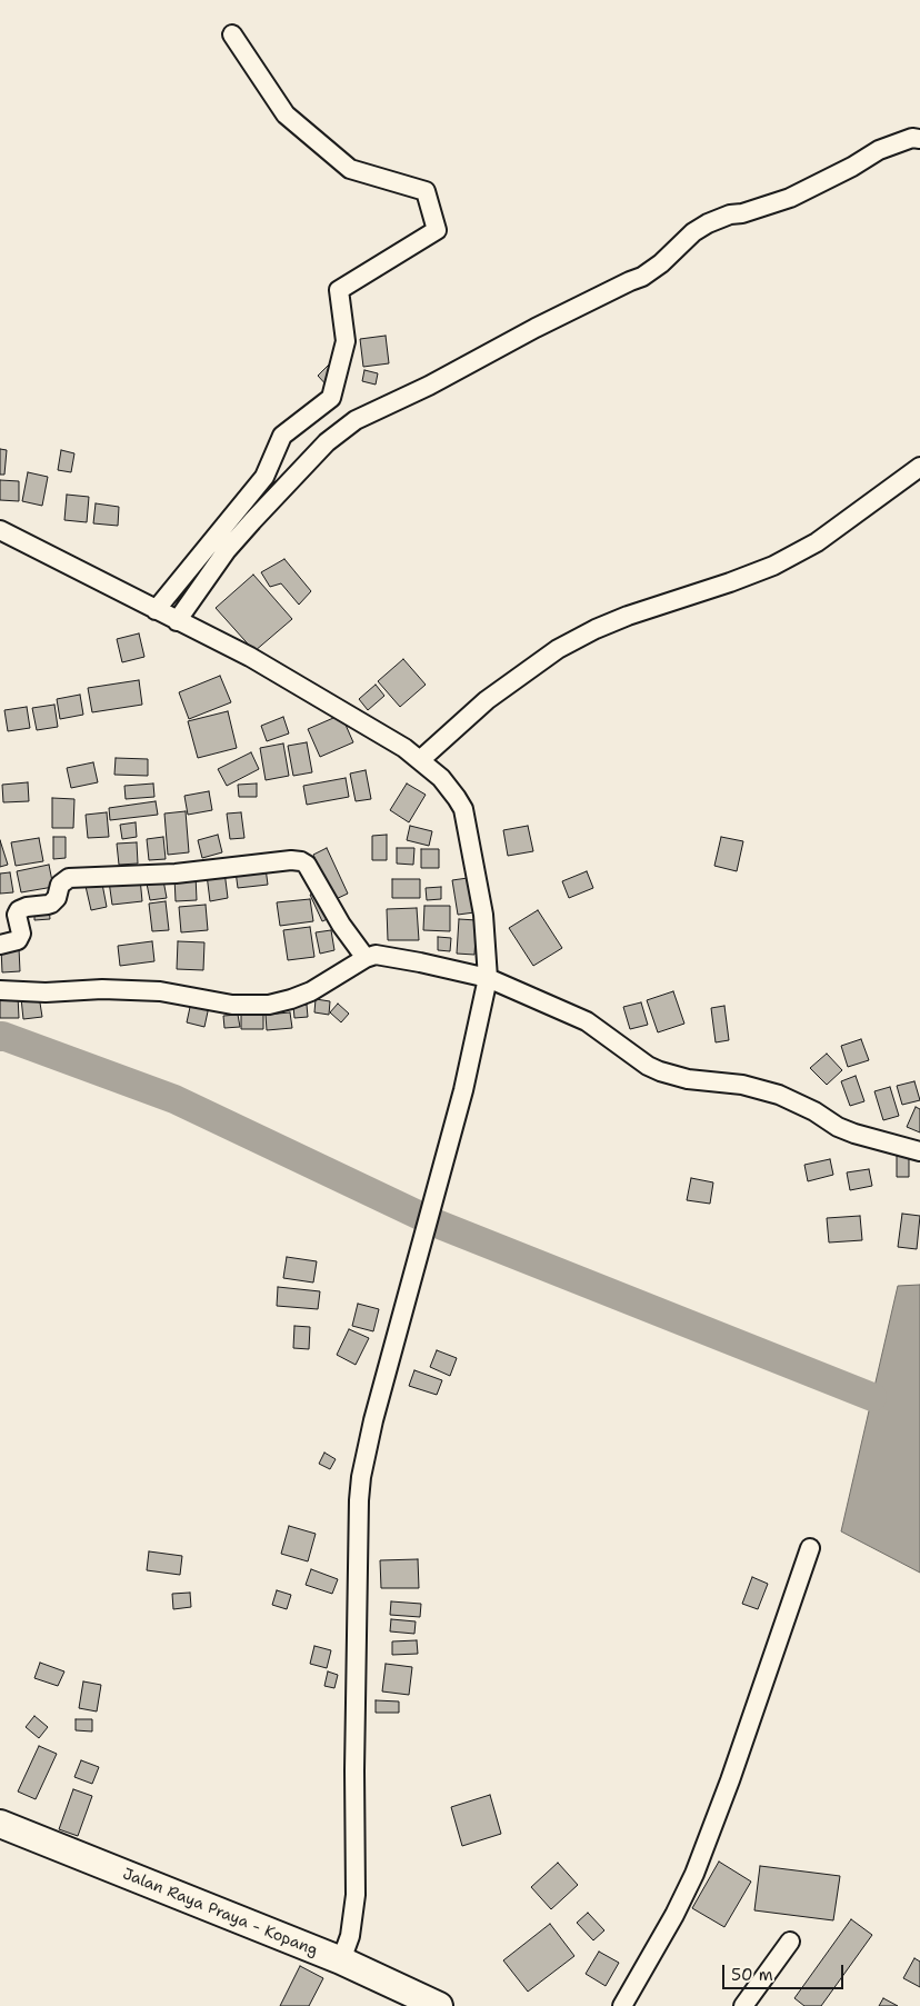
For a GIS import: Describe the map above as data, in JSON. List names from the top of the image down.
{
  "streets": {
    "highway": ["Jalan Raya Praya - Kopang"]
  },
  "scale_bar": "50 m"
}
